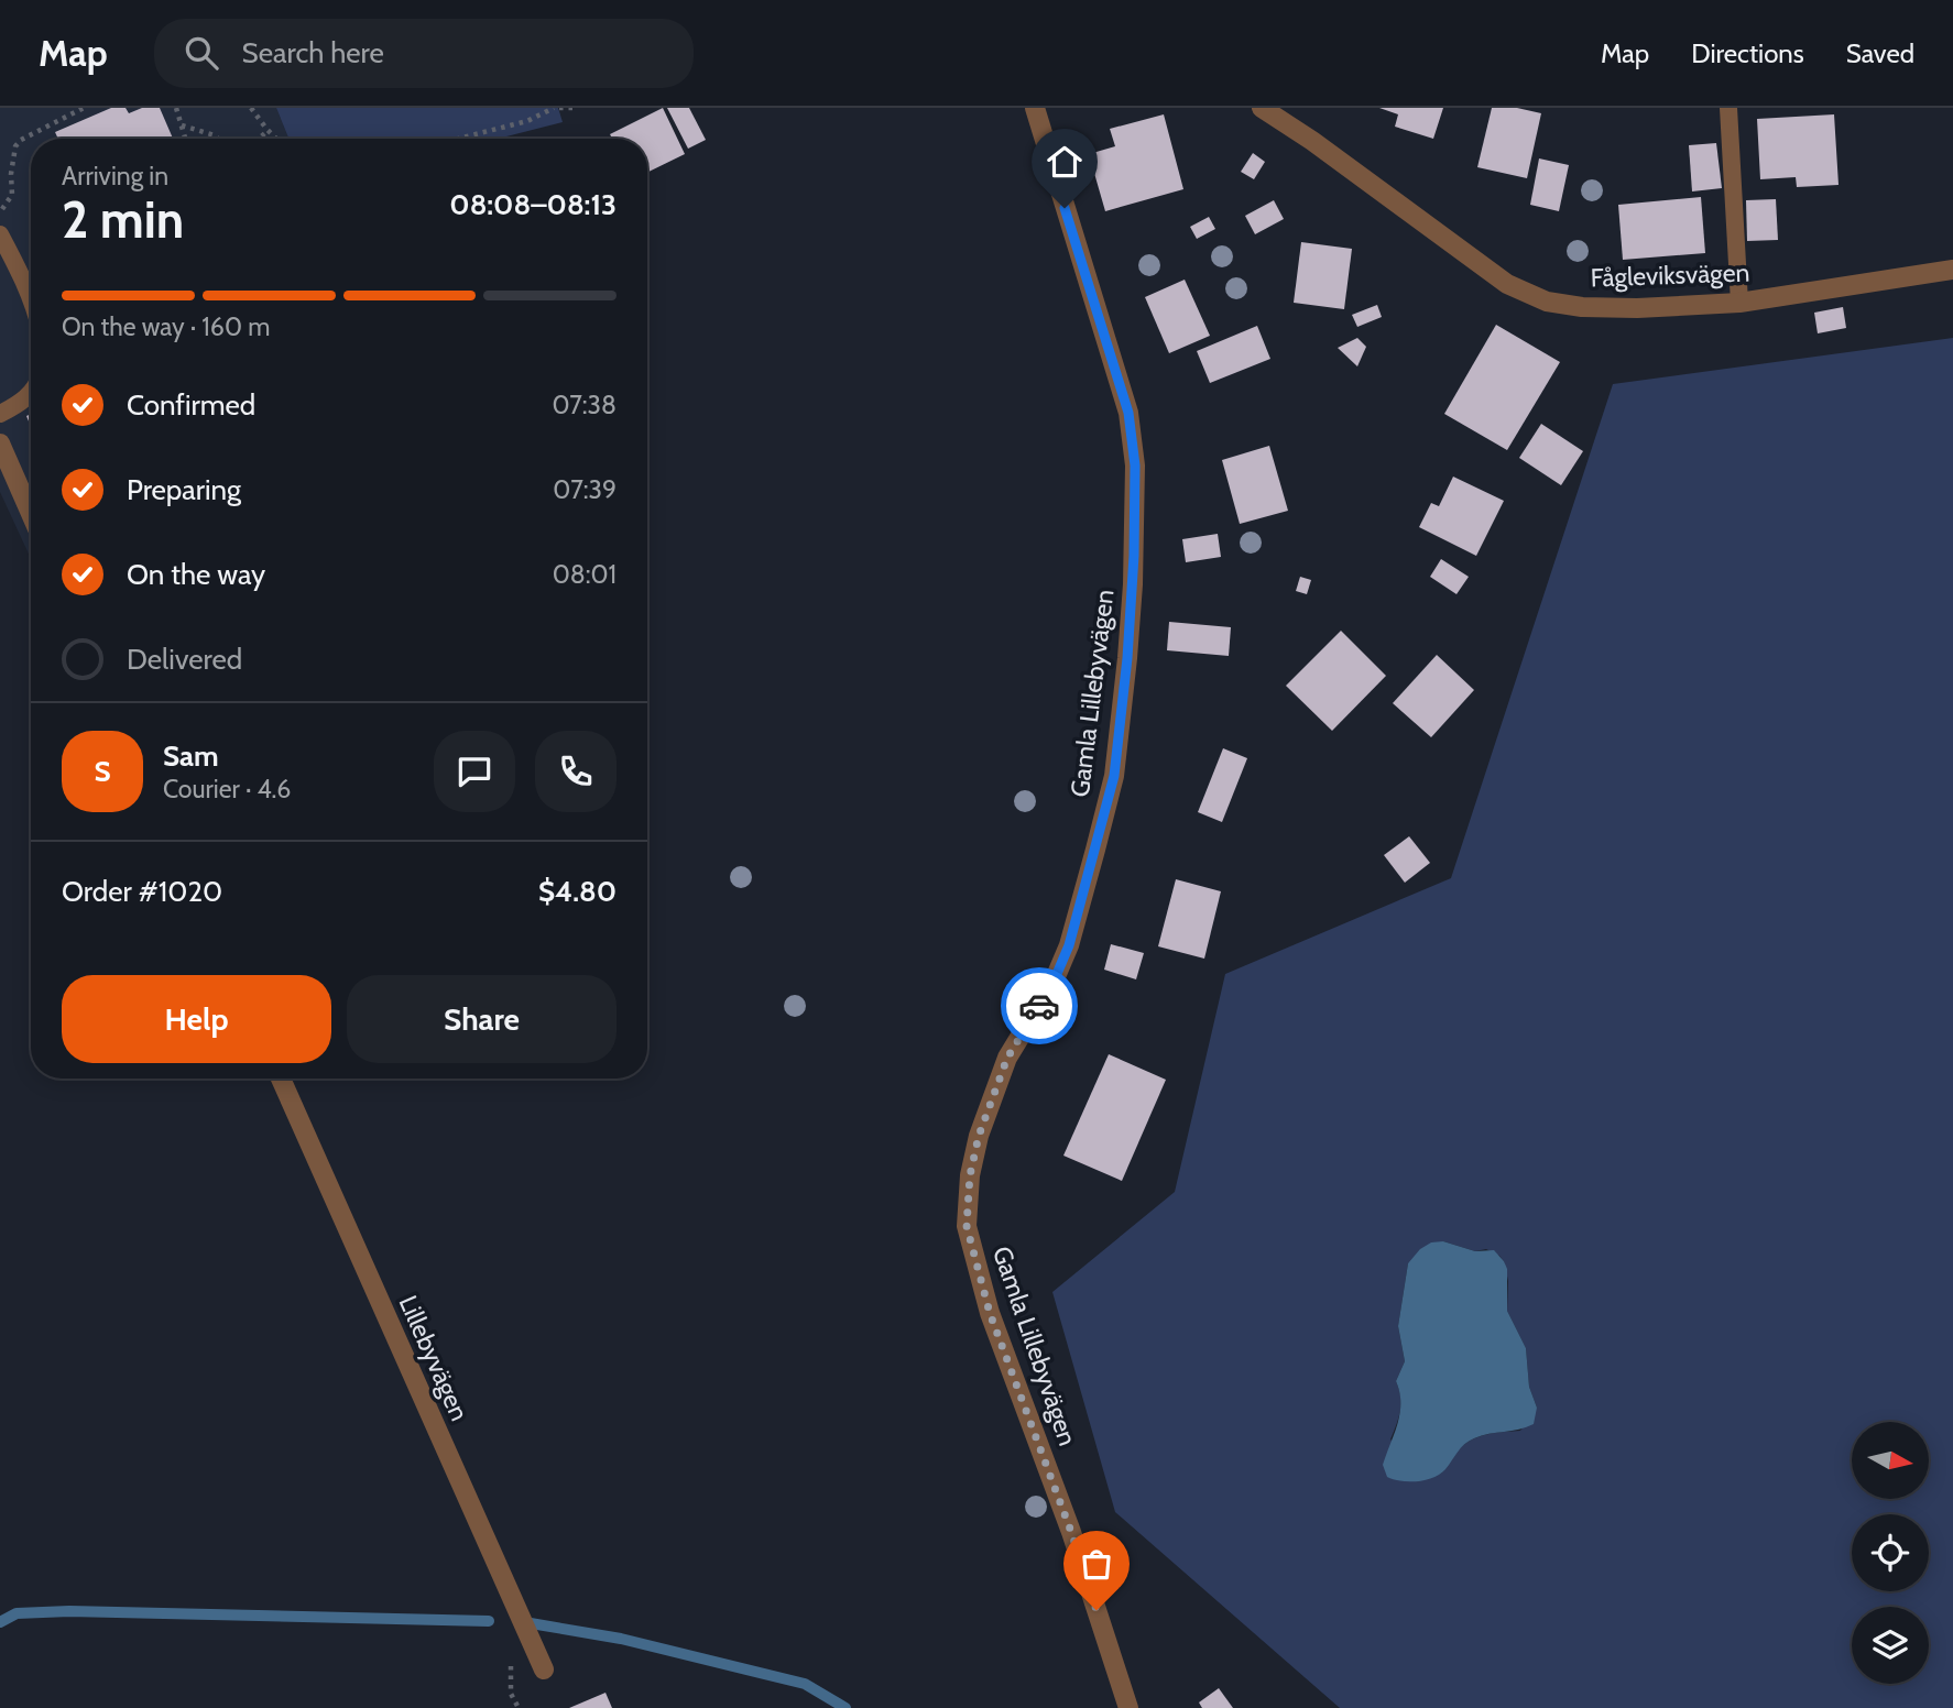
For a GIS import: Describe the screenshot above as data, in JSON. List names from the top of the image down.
{
  "streets": {
    "street": ["Fågleviksvägen", "Gamla Lillebyvägen", "Lillebyvägen"]
  },
  "north": "right",
  "page": {
    "header": "Map",
    "search": "Search here",
    "nav": ["Map", "Directions", "Saved"],
    "heading": ["2 min", "Arriving in", "08:08–08:13"],
    "panel": [
      "Sam",
      "Courier · 4.6",
      "Order #1020",
      "$4.80"
    ],
    "bar": "On the way · 160 m",
    "list": [
      ["Confirmed", "07:38"],
      ["Preparing", "07:39"],
      ["On the way", "08:01"],
      "Delivered"
    ],
    "round": "S",
    "buttons": ["Help", "Share"]
  }
}
